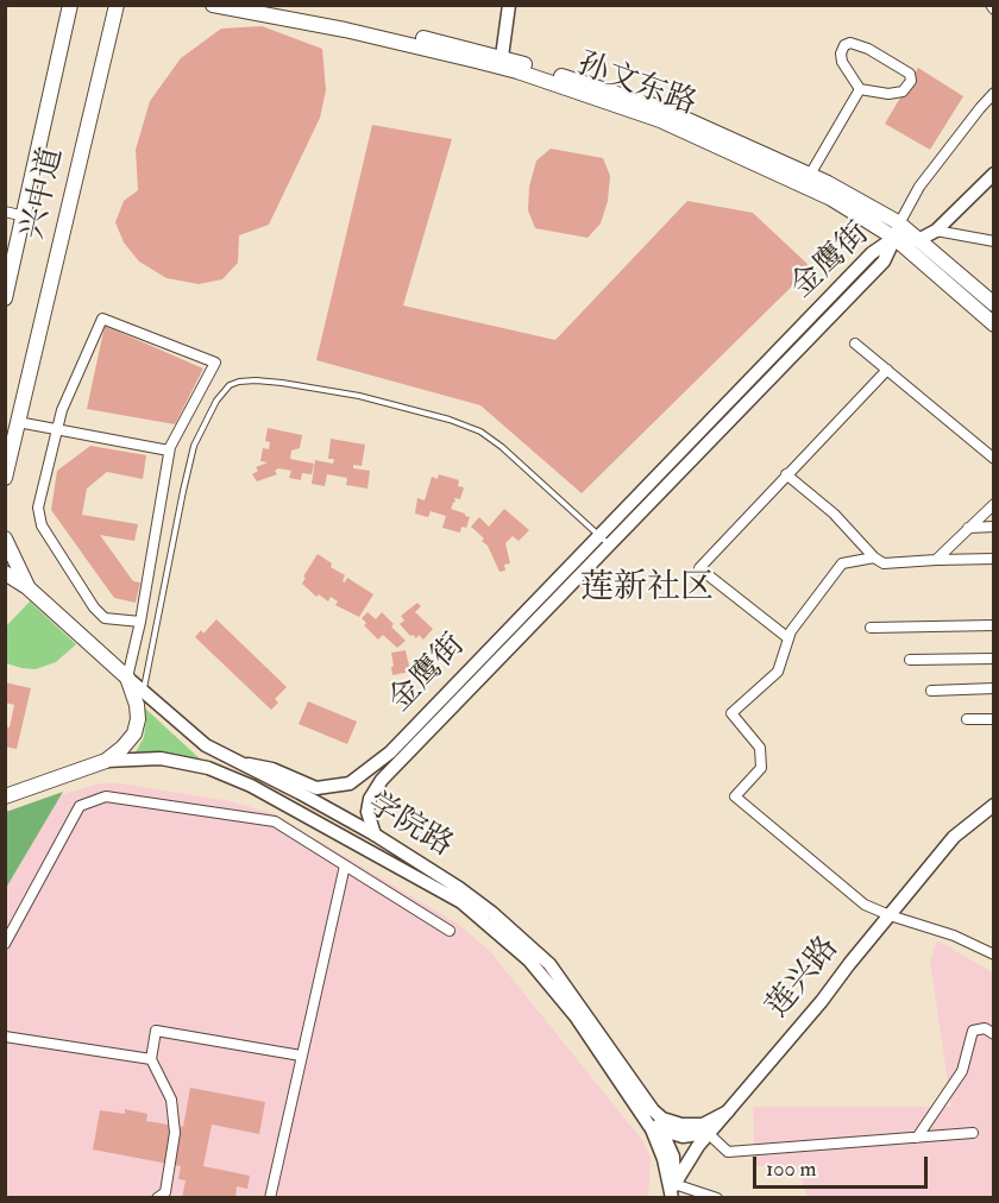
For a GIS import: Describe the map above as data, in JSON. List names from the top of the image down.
{
  "streets": {
    "main road": ["孙文东路", "兴中道", "学院路"],
    "street": ["金鹰街", "莲兴路"]
  },
  "crossings": [
    ["孙文东路", "金鹰街"],
    ["金鹰街", "学院路"]
  ],
  "districts": ["莲新社区"],
  "scale_bar": "100 m"
}
